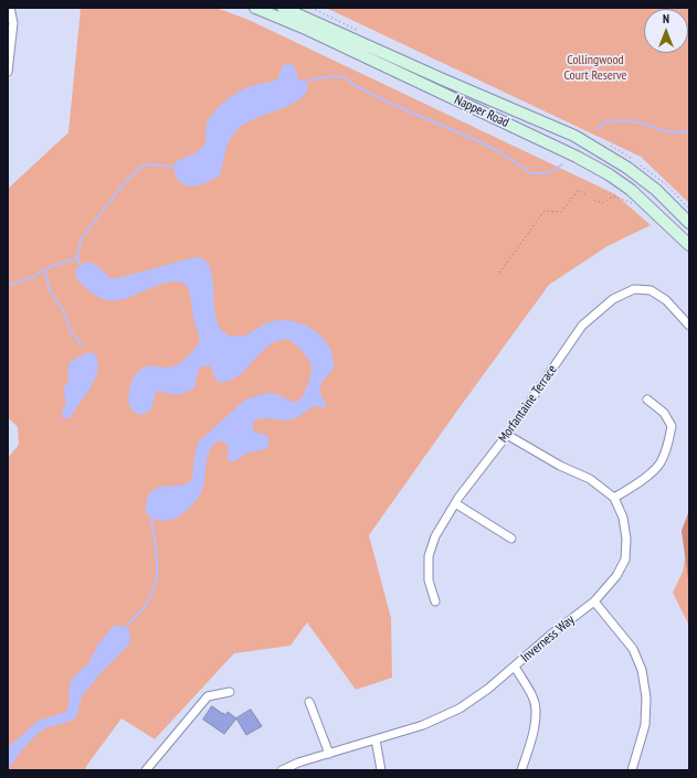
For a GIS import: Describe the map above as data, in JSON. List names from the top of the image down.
{
  "streets": {
    "main road": ["Napper Road"],
    "street": ["Morfantaine Terrace", "Inverness Way"]
  },
  "crossings": [
    ["Morfantaine Terrace", "Inverness Way"]
  ],
  "parks": ["Collingwood Court Reserve"],
  "north": "top"
}
